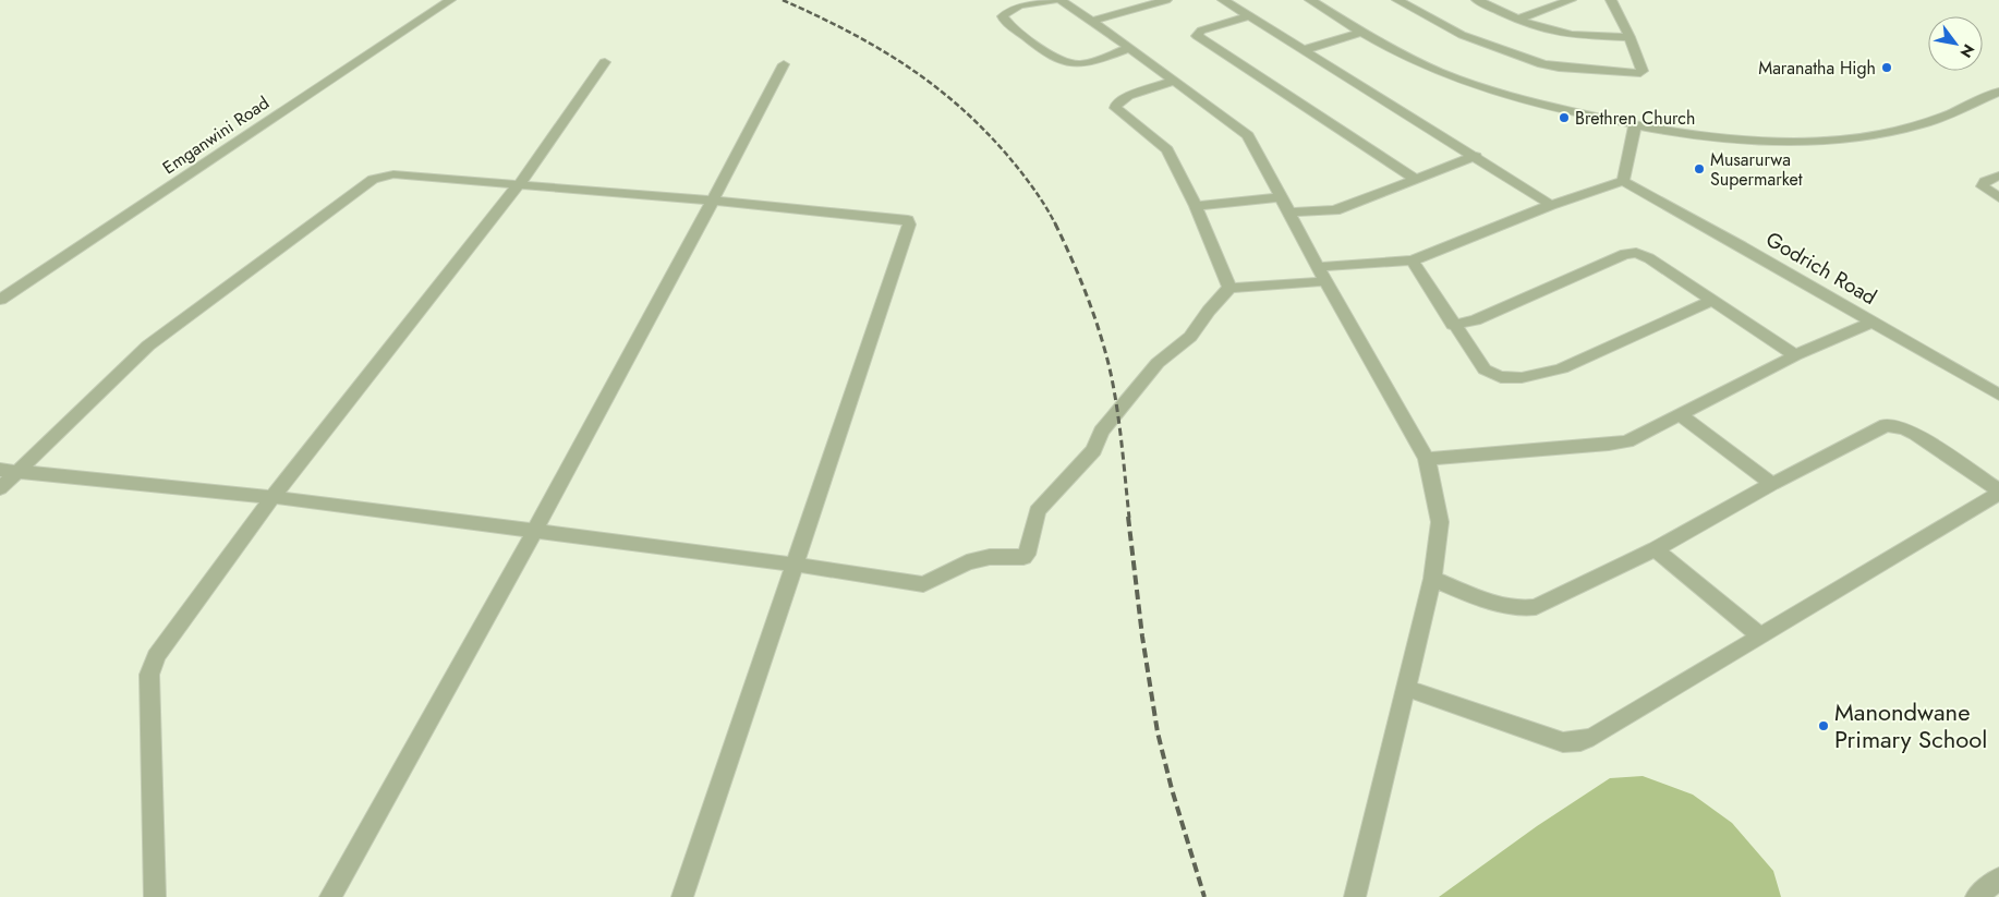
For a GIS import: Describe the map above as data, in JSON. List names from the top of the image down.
{
  "streets": {
    "street": ["Emganwini Road", "Godrich Road"]
  },
  "places": [
    "Maranatha High",
    "Brethren Church",
    "Musarurwa Supermarket",
    "Manondwane Primary School"
  ],
  "north": "bottom right"
}
